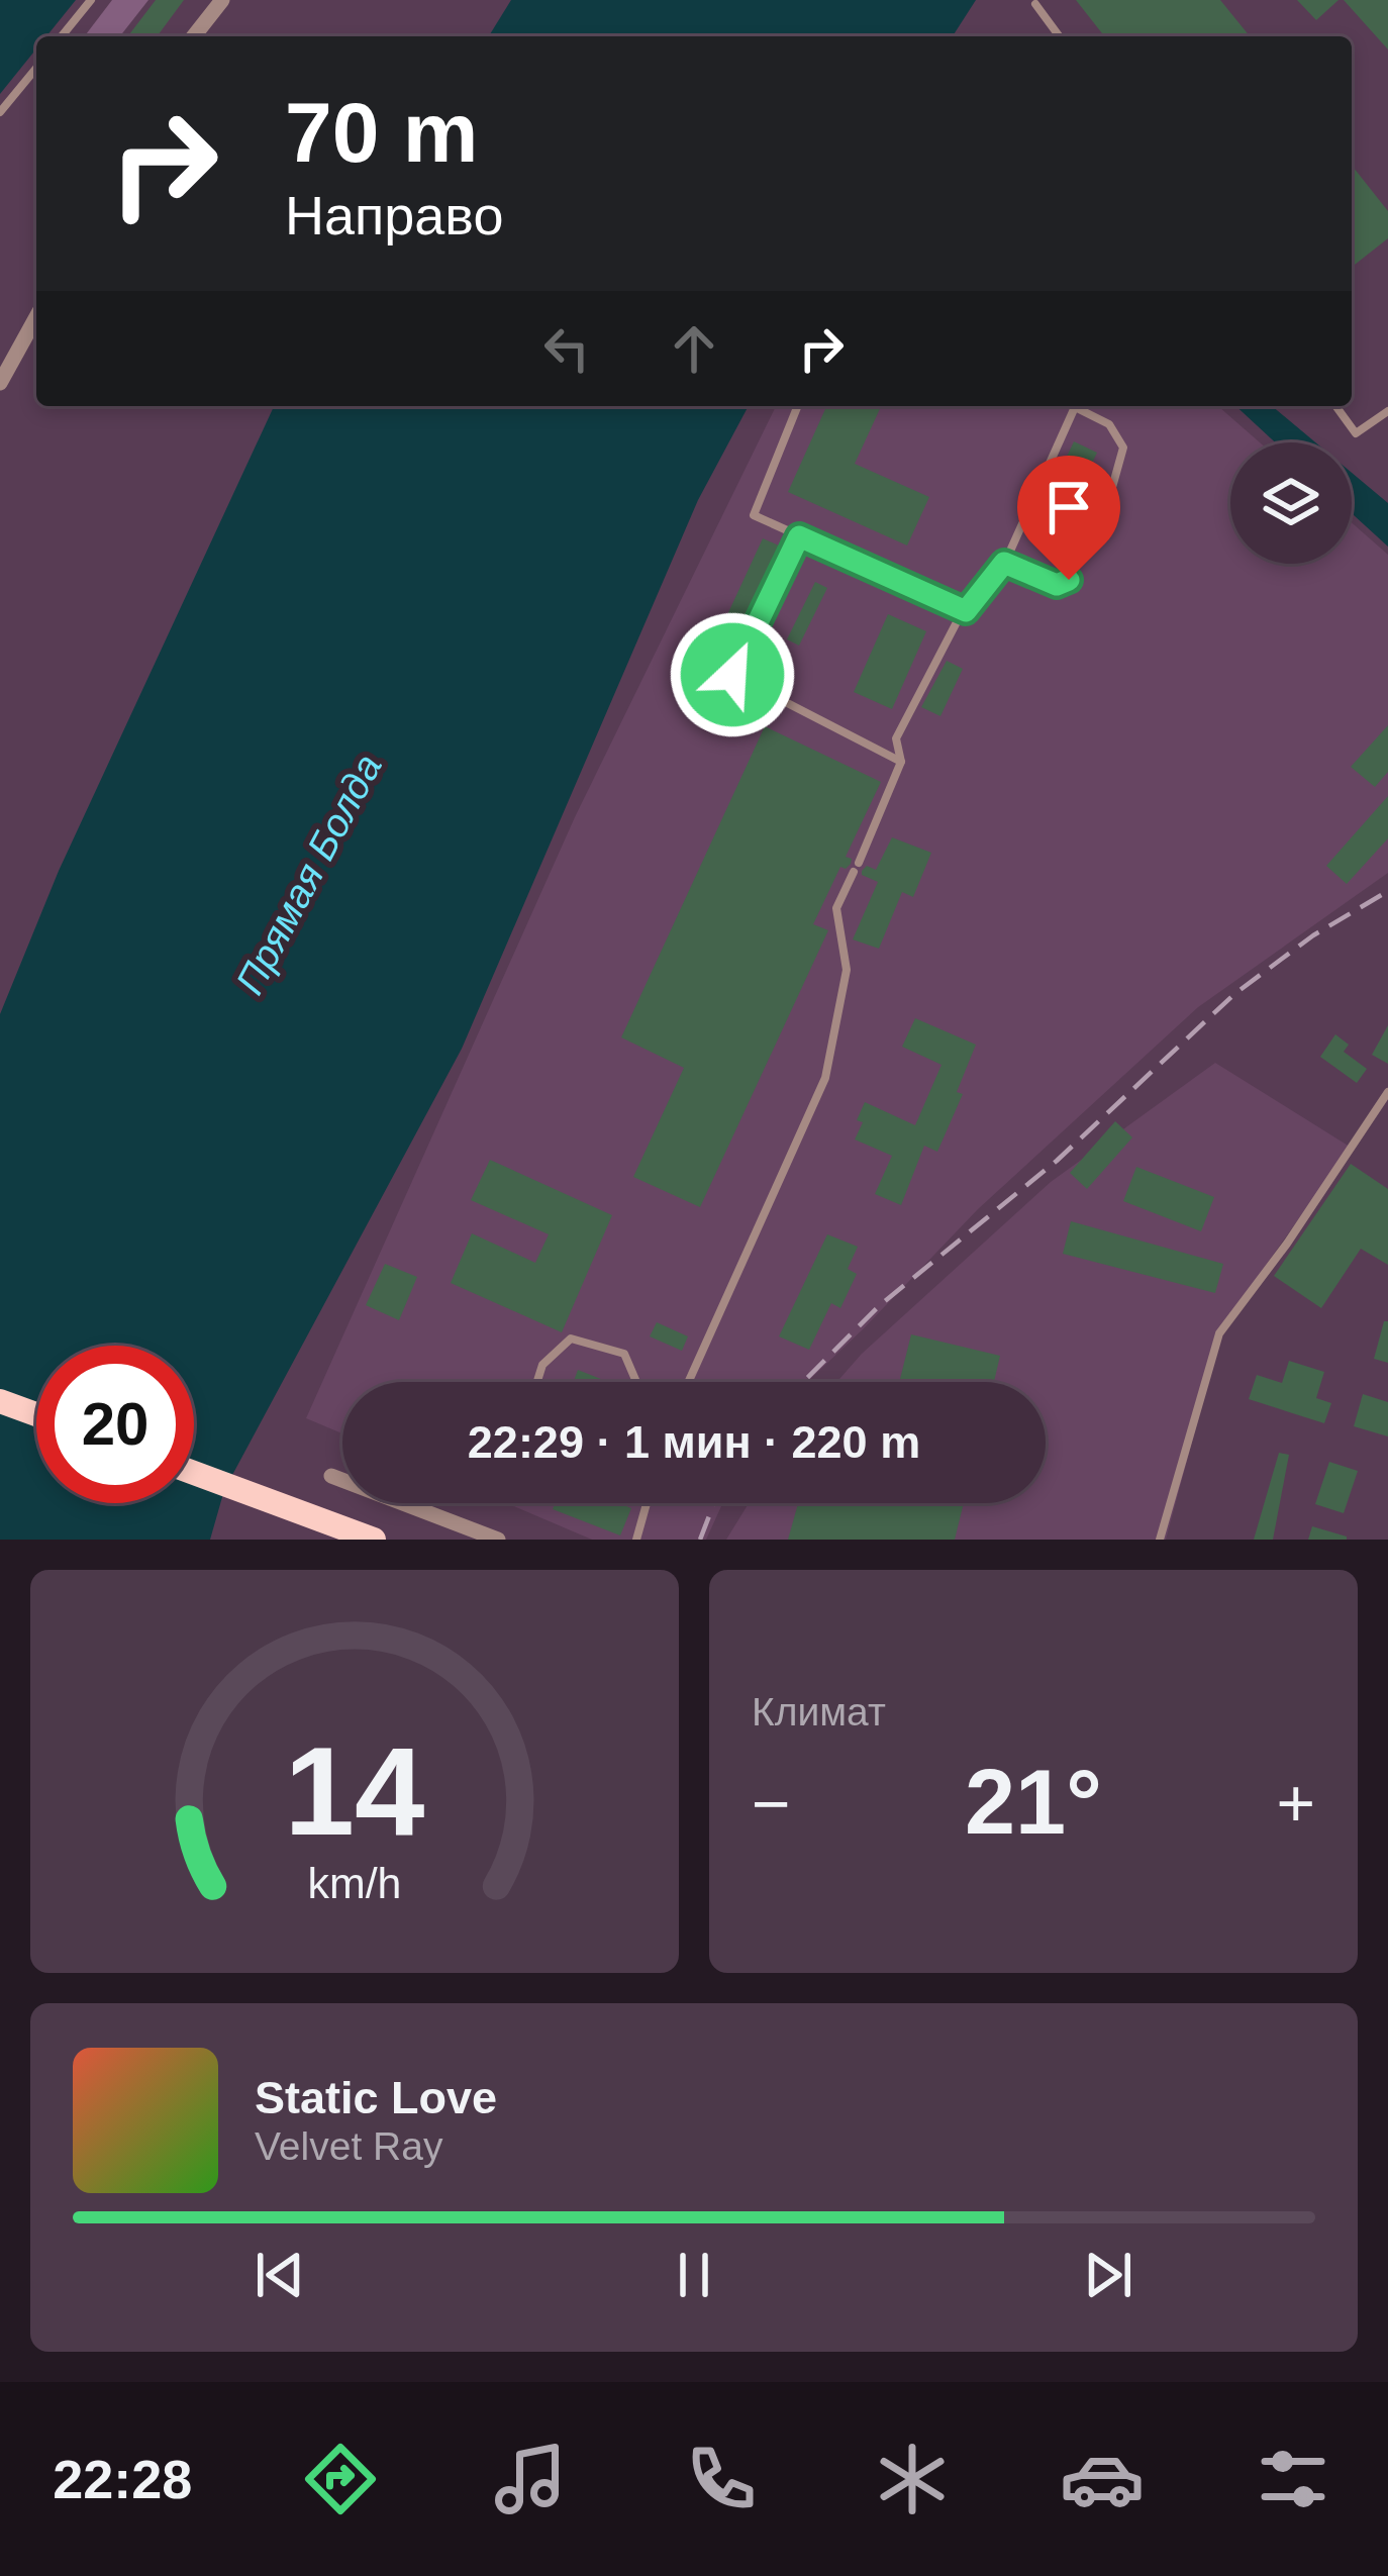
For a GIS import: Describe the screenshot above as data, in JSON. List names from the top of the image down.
{
  "water": ["Прямая Болда"],
  "page": {
    "turn": ["70 m", "Направо"],
    "limit": "20",
    "trip": "22:29 · 1 мин · 220 m",
    "tile": "Климат",
    "heat": ["−", "21°", "+"],
    "song": ["Static Love", "Velvet Ray"],
    "tabs": "22:28",
    "gauge": ["14", "km/h"]
  }
}
